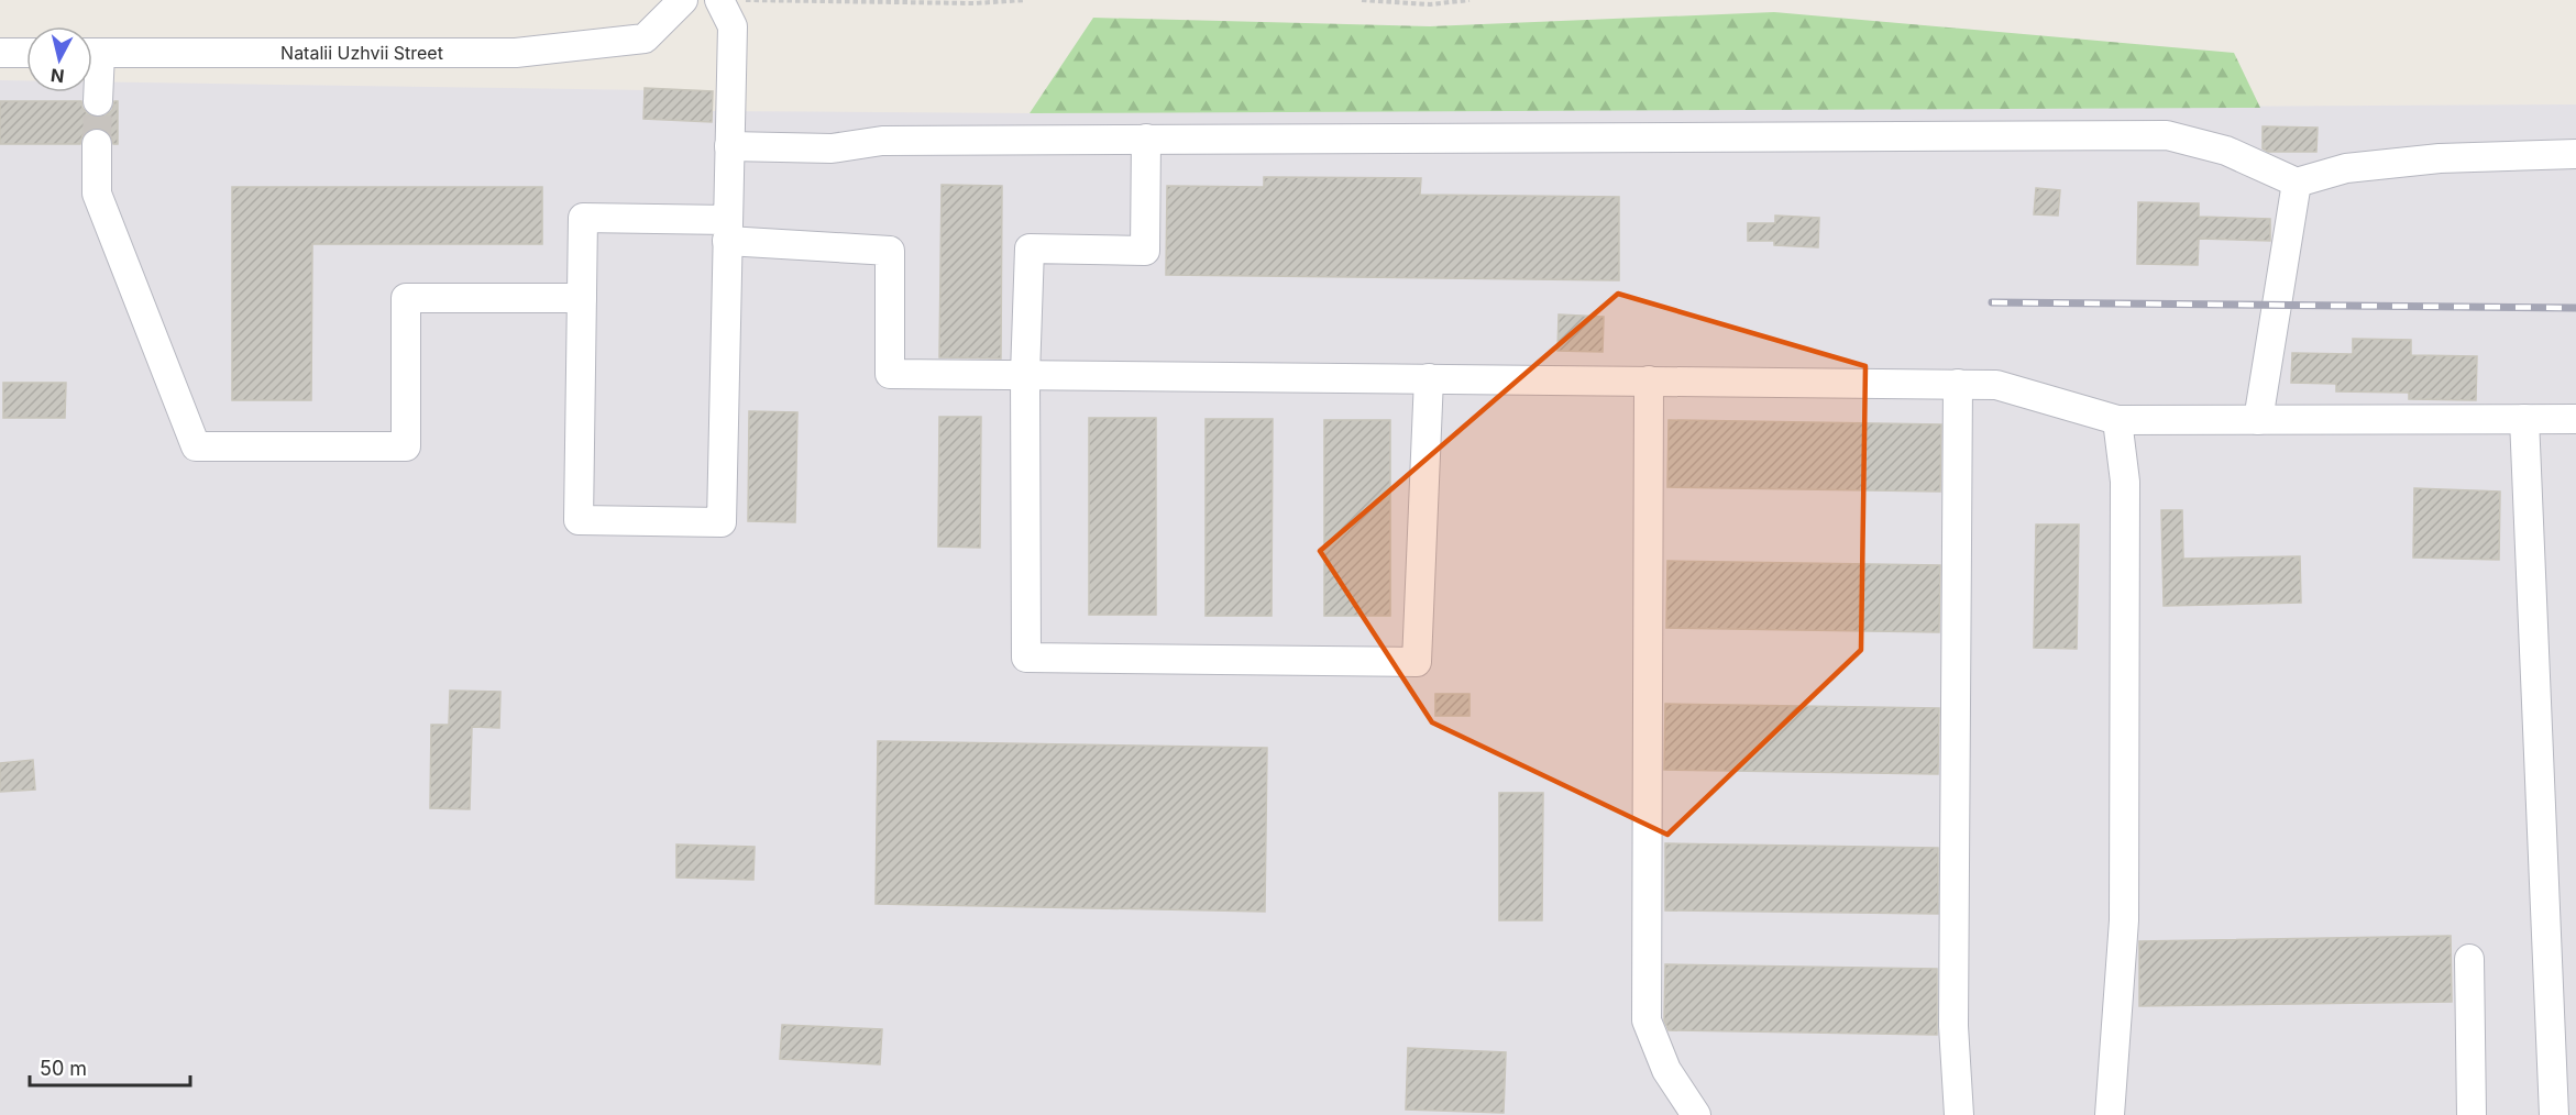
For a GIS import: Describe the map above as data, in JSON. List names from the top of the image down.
{
  "streets": {
    "street": ["Natalii Uzhvii Street"]
  },
  "scale_bar": "50 m",
  "north": "bottom"
}
